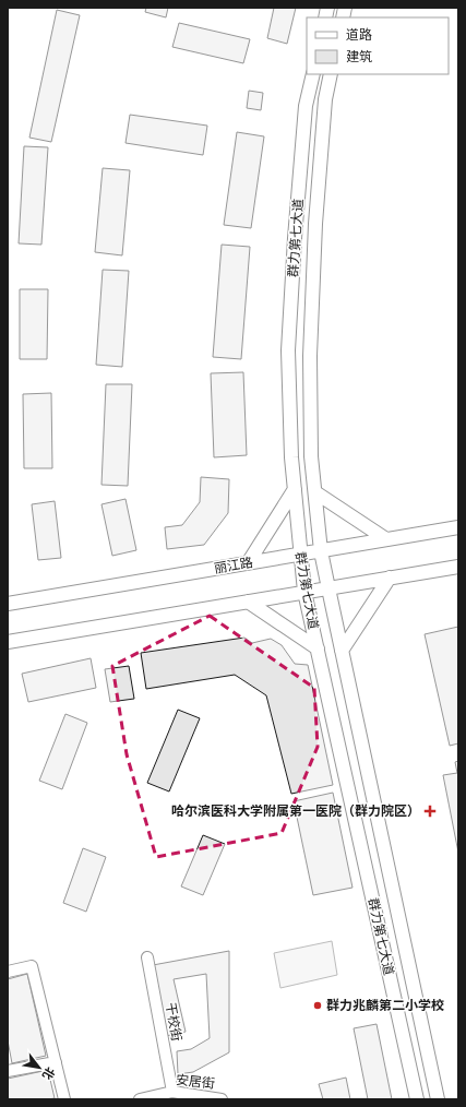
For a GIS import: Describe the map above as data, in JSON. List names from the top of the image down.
{
  "streets": {
    "main road": ["群力第七大道", "丽江路"],
    "street": ["干校街", "安居街"]
  },
  "crossings": [
    ["群力第七大道", "丽江路"],
    ["干校街", "安居街"]
  ],
  "places": {
    "health": ["哈尔滨医科大学附属第一医院（群力院区）"],
    "other": ["群力兆麟第二小学校"]
  },
  "legend": ["道路", "建筑"],
  "north": "bottom right"
}
